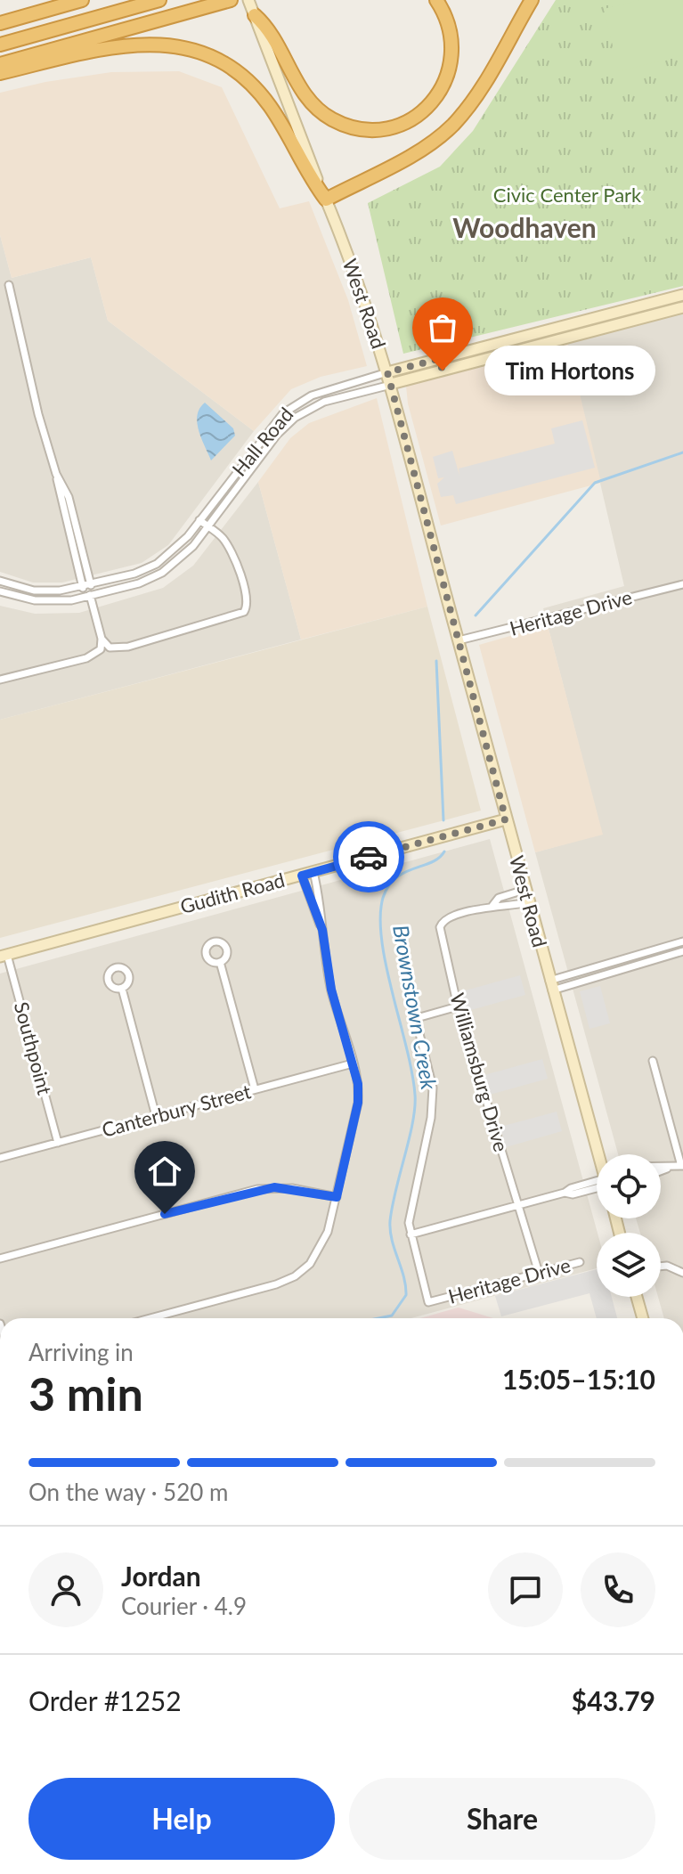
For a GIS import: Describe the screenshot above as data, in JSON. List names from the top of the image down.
{
  "streets": {
    "main road": ["West Road", "Hall Road", "Gudith Road"],
    "street": [
      "Heritage Drive",
      "Southpoint",
      "Williamsburg Drive",
      "Canterbury Street"
    ]
  },
  "crossings": [
    ["West Road", "Hall Road"],
    ["West Road", "Heritage Drive"],
    ["West Road", "Gudith Road"],
    ["West Road", "Williamsburg Drive"],
    ["Heritage Drive", "Williamsburg Drive"],
    ["Gudith Road", "Southpoint"],
    ["Southpoint", "Canterbury Street"]
  ],
  "districts": ["Woodhaven"],
  "water": ["Brownstown Creek"],
  "parks": ["Civic Center Park"],
  "places": ["Tim Hortons"],
  "page": {
    "bubble": "Tim Hortons",
    "heading": ["3 min", "Arriving in", "15:05–15:10"],
    "panel": [
      "Jordan",
      "Courier · 4.9",
      "Order #1252",
      "$43.79"
    ],
    "bar": "On the way · 520 m",
    "buttons": ["Help", "Share"]
  }
}
